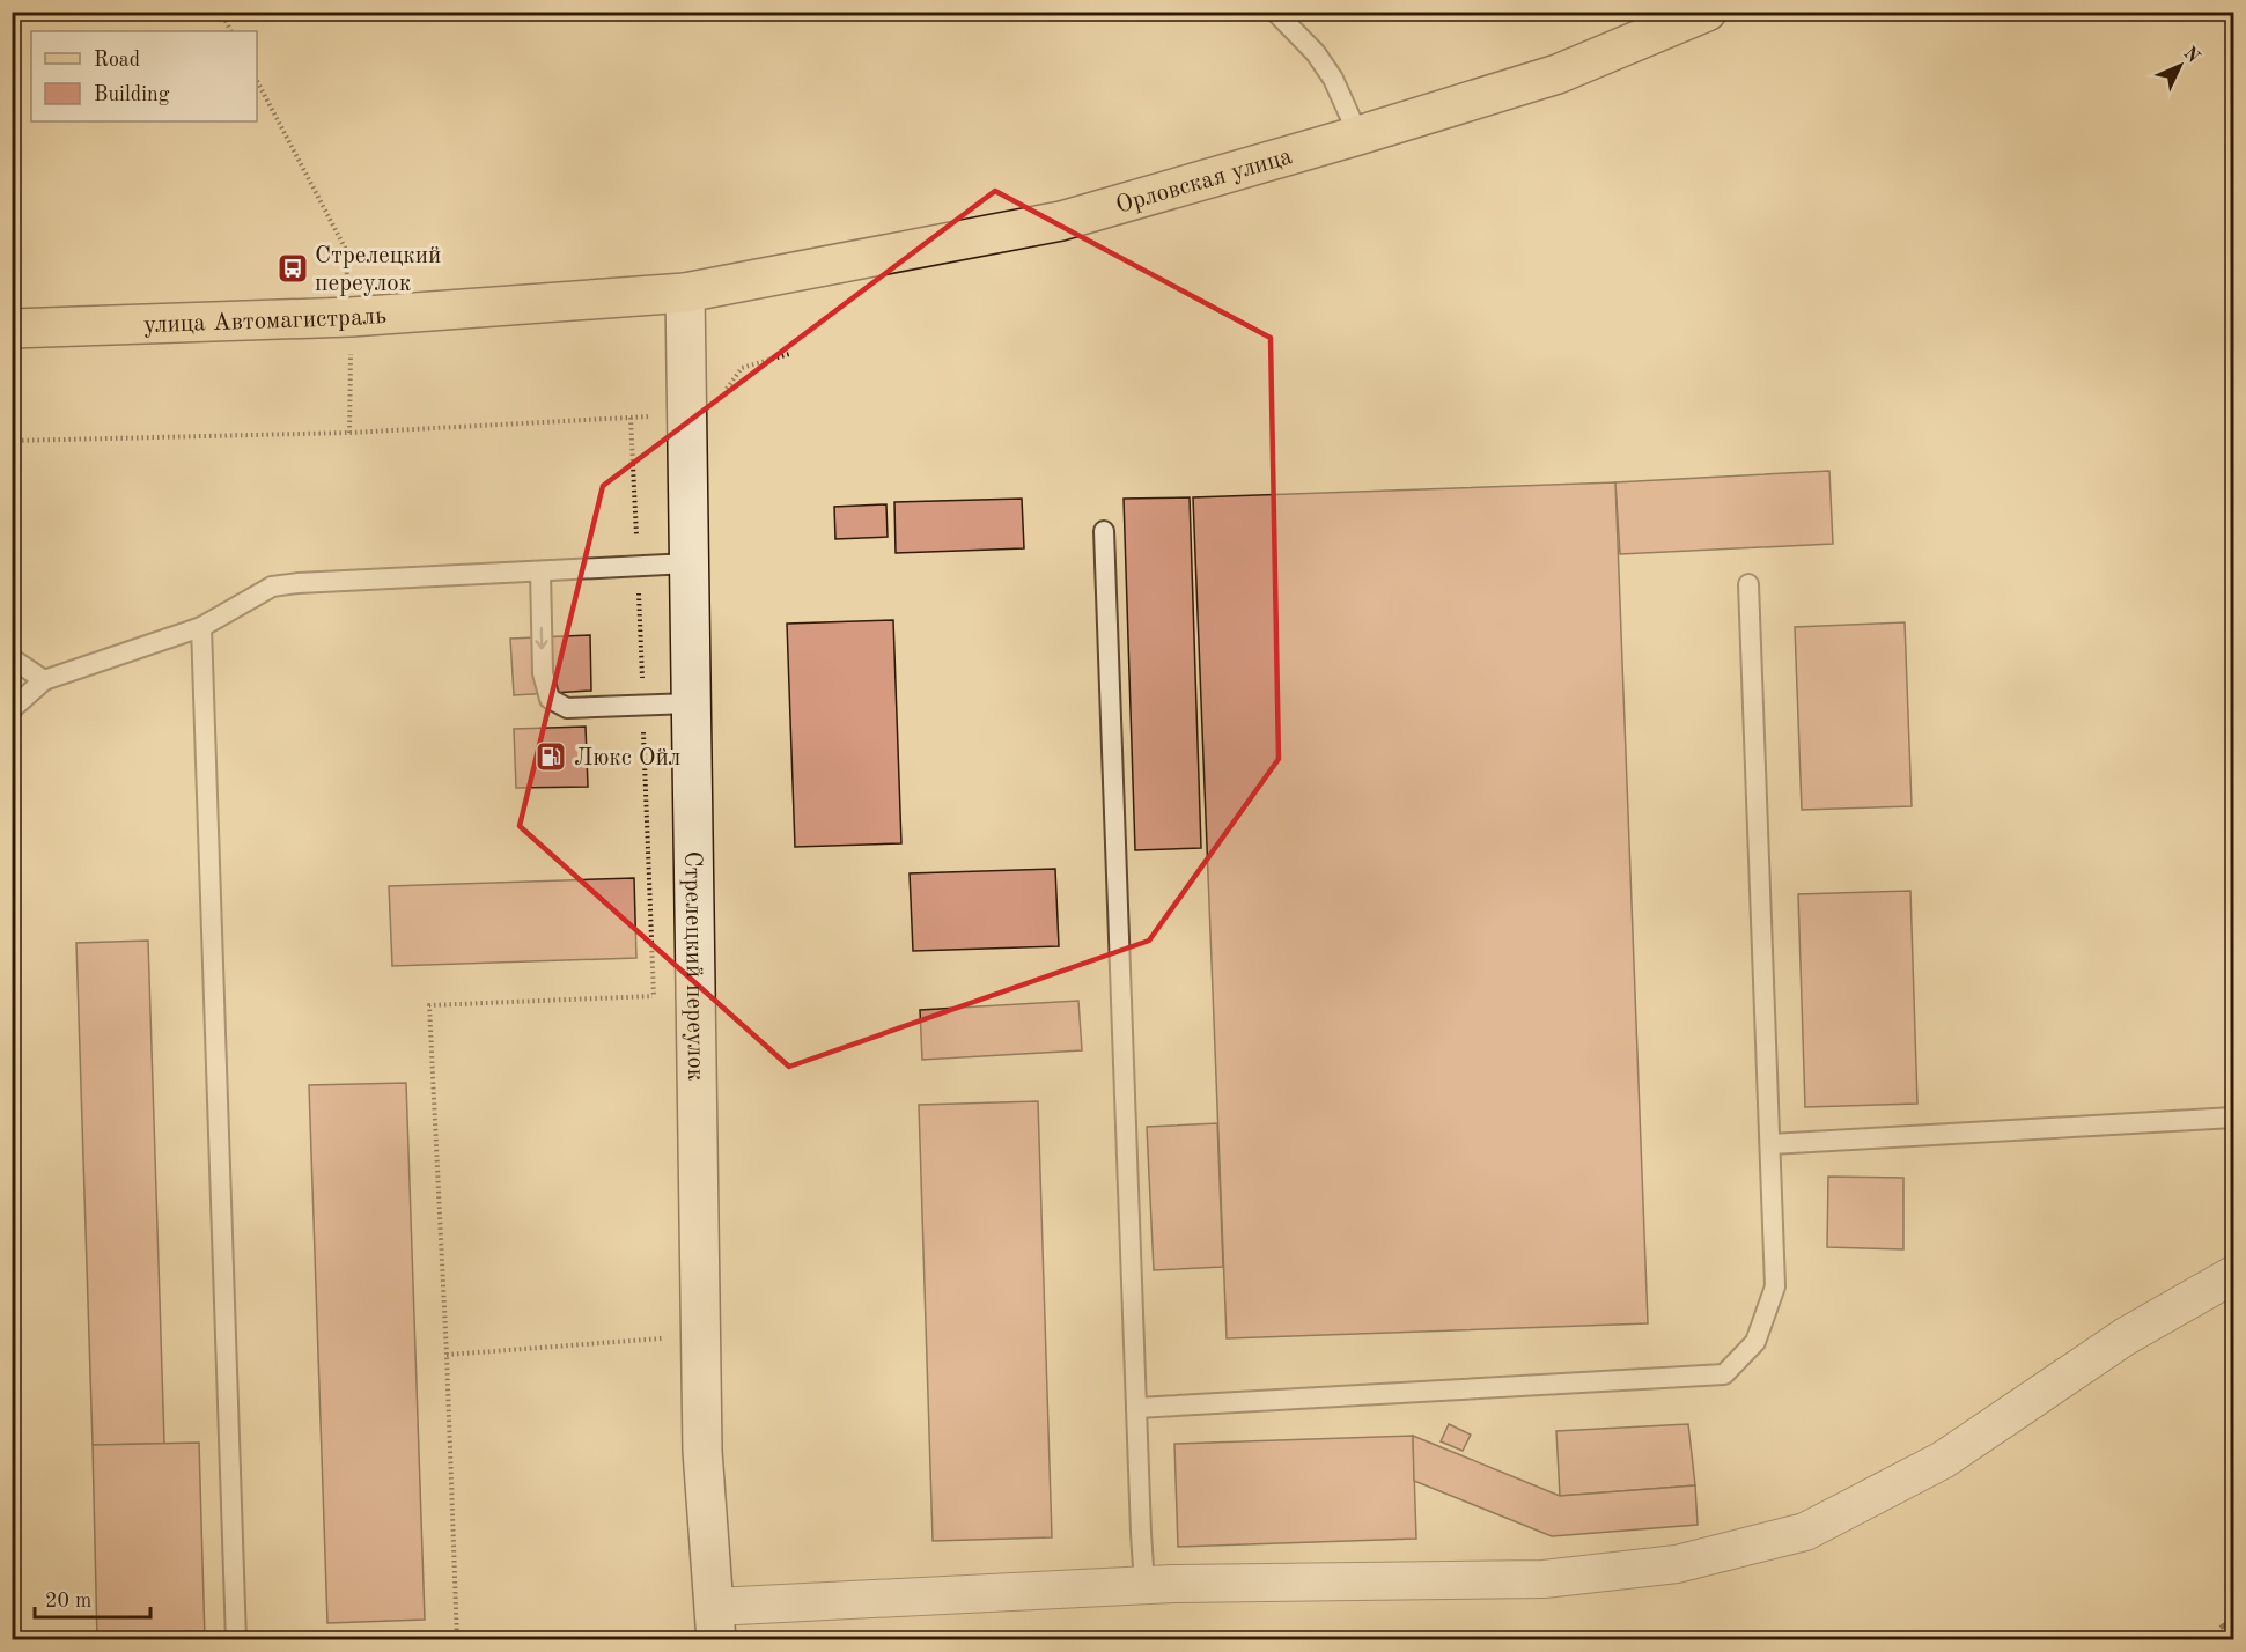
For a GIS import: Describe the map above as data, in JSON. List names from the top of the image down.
{
  "streets": {
    "main road": ["Орловская улица", "улица Автомагистраль", "Стрелецкий переулок"]
  },
  "crossings": [
    ["Орловская улица", "улица Автомагистраль"],
    ["Орловская улица", "Стрелецкий переулок"],
    ["улица Автомагистраль", "Стрелецкий переулок"]
  ],
  "places": {
    "bus stop": ["Стрелецкий переулок"],
    "fuel station": ["Люкс Ойл"]
  },
  "legend": ["Road", "Building"],
  "scale_bar": "20 m",
  "north": "top right"
}
